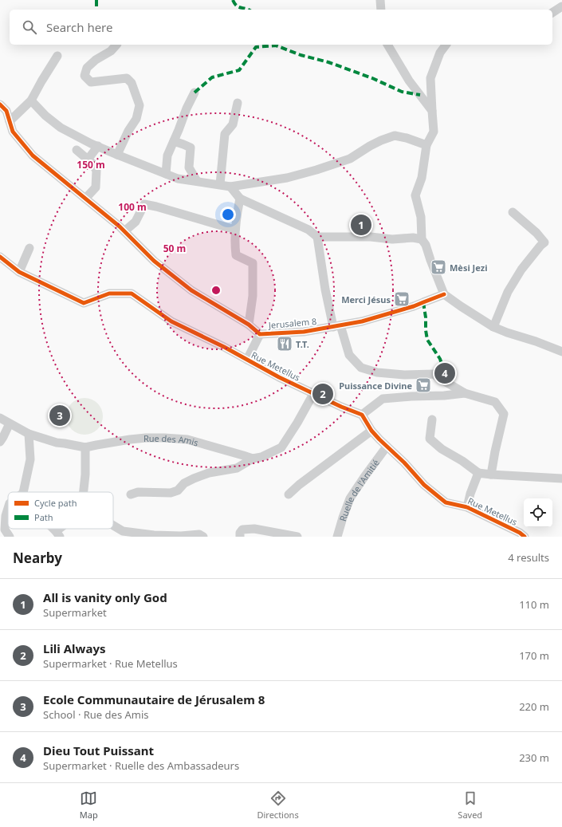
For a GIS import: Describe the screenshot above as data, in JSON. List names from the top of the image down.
{
  "streets": {
    "street": [
      "Jerusalem 8",
      "Rue Metellus",
      "Rue des Amis",
      "Ruelle de l'Amitié"
    ]
  },
  "crossings": [
    ["Rue Metellus", "Ruelle de l'Amitié"]
  ],
  "places": {
    "supermarket": ["Mèsi Jezi", "Merci Jésus", "Puissance Divine"],
    "restaurant": ["T.T."]
  },
  "legend": ["Cycle path", "Path"],
  "page": {
    "search": "Search here",
    "pins": [
      "1",
      "4",
      "2",
      "3"
    ],
    "heading": ["Nearby", "4 results"],
    "list": [
      {
        "mark": "1",
        "name": "All is vanity only God",
        "note": "Supermarket",
        "value": "110 m"
      },
      {
        "mark": "2",
        "name": "Lili Always",
        "note": "Supermarket · Rue Metellus",
        "value": "170 m"
      },
      {
        "mark": "3",
        "name": "Ecole Communautaire de Jérusalem 8",
        "note": "School · Rue des Amis",
        "value": "220 m"
      },
      {
        "mark": "4",
        "name": "Dieu Tout Puissant",
        "note": "Supermarket · Ruelle des Ambassadeurs",
        "value": "230 m"
      }
    ],
    "nav": ["Map", "Directions", "Saved"]
  },
  "rings": ["150 m", "100 m", "50 m"]
}
